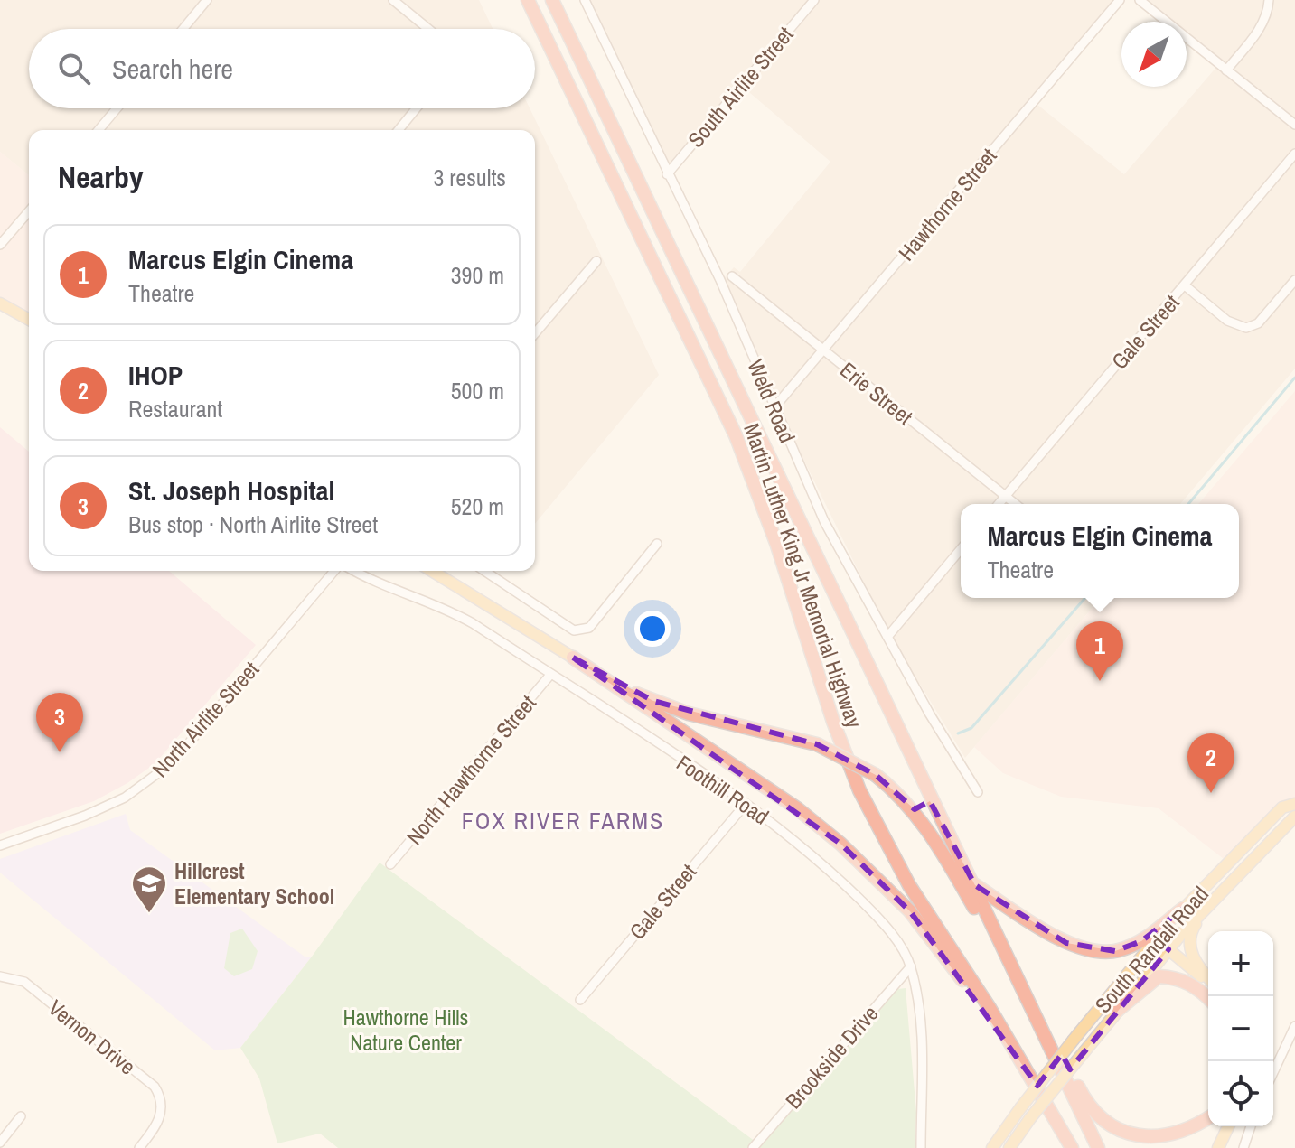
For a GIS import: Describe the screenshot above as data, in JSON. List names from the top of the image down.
{
  "streets": {
    "highway": ["Martin Luther King Jr Memorial Highway"],
    "main road": ["South Randall Road"],
    "street": [
      "South Airlite Street",
      "Hawthorne Street",
      "Gale Street",
      "Erie Street",
      "Weld Road",
      "North Airlite Street",
      "North Hawthorne Street",
      "Foothill Road",
      "Vernon Drive",
      "Brookside Drive"
    ]
  },
  "crossings": [
    ["South Airlite Street", "Weld Road"],
    ["Hawthorne Street", "Erie Street"],
    ["Hawthorne Street", "Weld Road"],
    ["Gale Street", "Erie Street"],
    ["Gale Street", "Foothill Road"],
    ["North Hawthorne Street", "Foothill Road"],
    ["Foothill Road", "Brookside Drive"]
  ],
  "districts": ["FOX RIVER FARMS"],
  "parks": ["Hawthorne Hills Nature Center"],
  "places": {
    "school or university": ["Hillcrest Elementary School"]
  },
  "north": "bottom left",
  "page": {
    "search": "Search here",
    "heading": ["Nearby", "3 results"],
    "list": [
      {
        "mark": "1",
        "name": "Marcus Elgin Cinema",
        "note": "Theatre",
        "value": "390 m"
      },
      {
        "mark": "2",
        "name": "IHOP",
        "note": "Restaurant",
        "value": "500 m"
      },
      {
        "mark": "3",
        "name": "St. Joseph Hospital",
        "note": "Bus stop · North Airlite Street",
        "value": "520 m"
      }
    ],
    "popup": ["Marcus Elgin Cinema", "Theatre"],
    "pins": ["1", "3", "2"],
    "map_buttons": ["+", "−"]
  }
}
